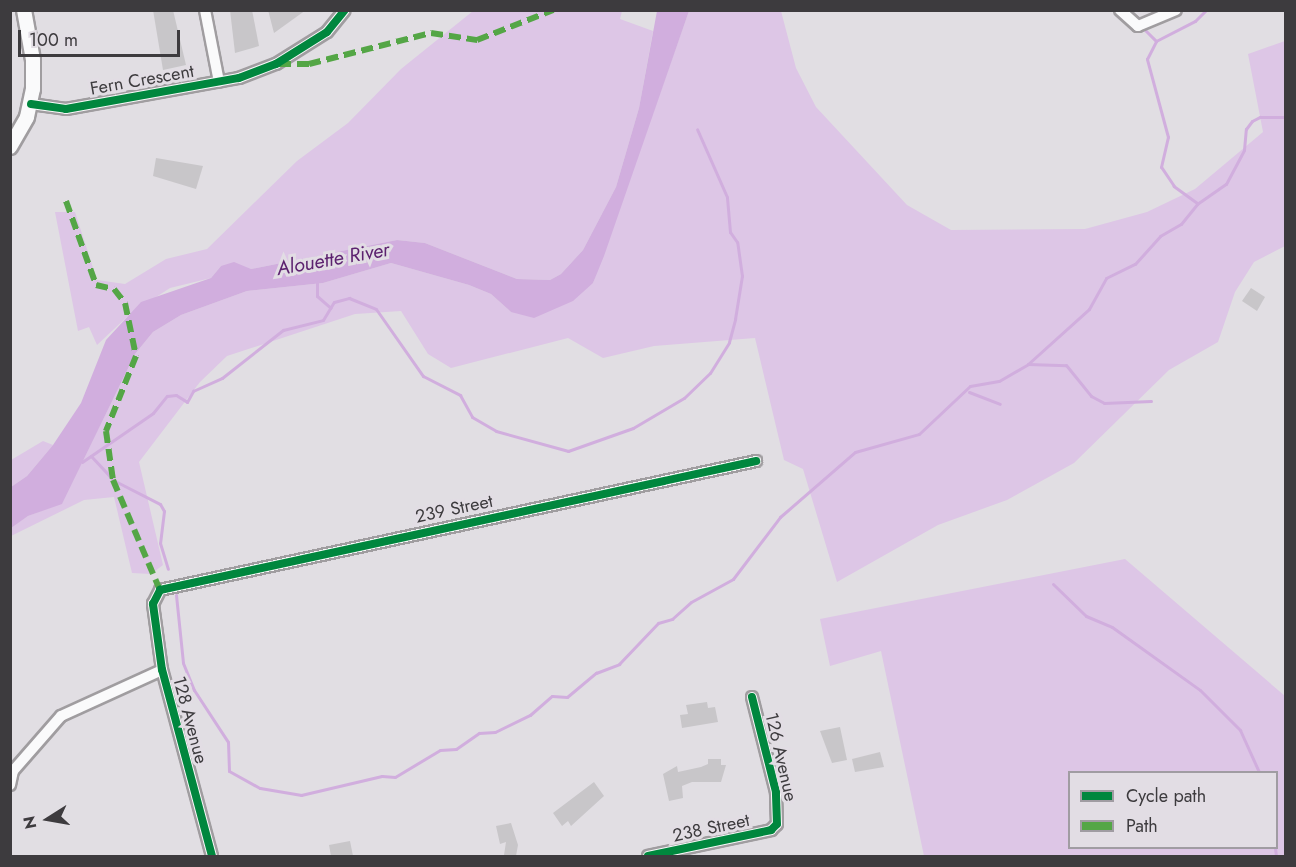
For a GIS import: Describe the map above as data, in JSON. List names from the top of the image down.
{
  "streets": {
    "street": [
      "Fern Crescent",
      "239 Street",
      "128 Avenue",
      "126 Avenue",
      "238 Street"
    ]
  },
  "crossings": [
    ["239 Street", "128 Avenue"],
    ["126 Avenue", "238 Street"]
  ],
  "water": ["Alouette River"],
  "legend": ["Cycle path", "Path"],
  "scale_bar": "100 m",
  "north": "left"
}
